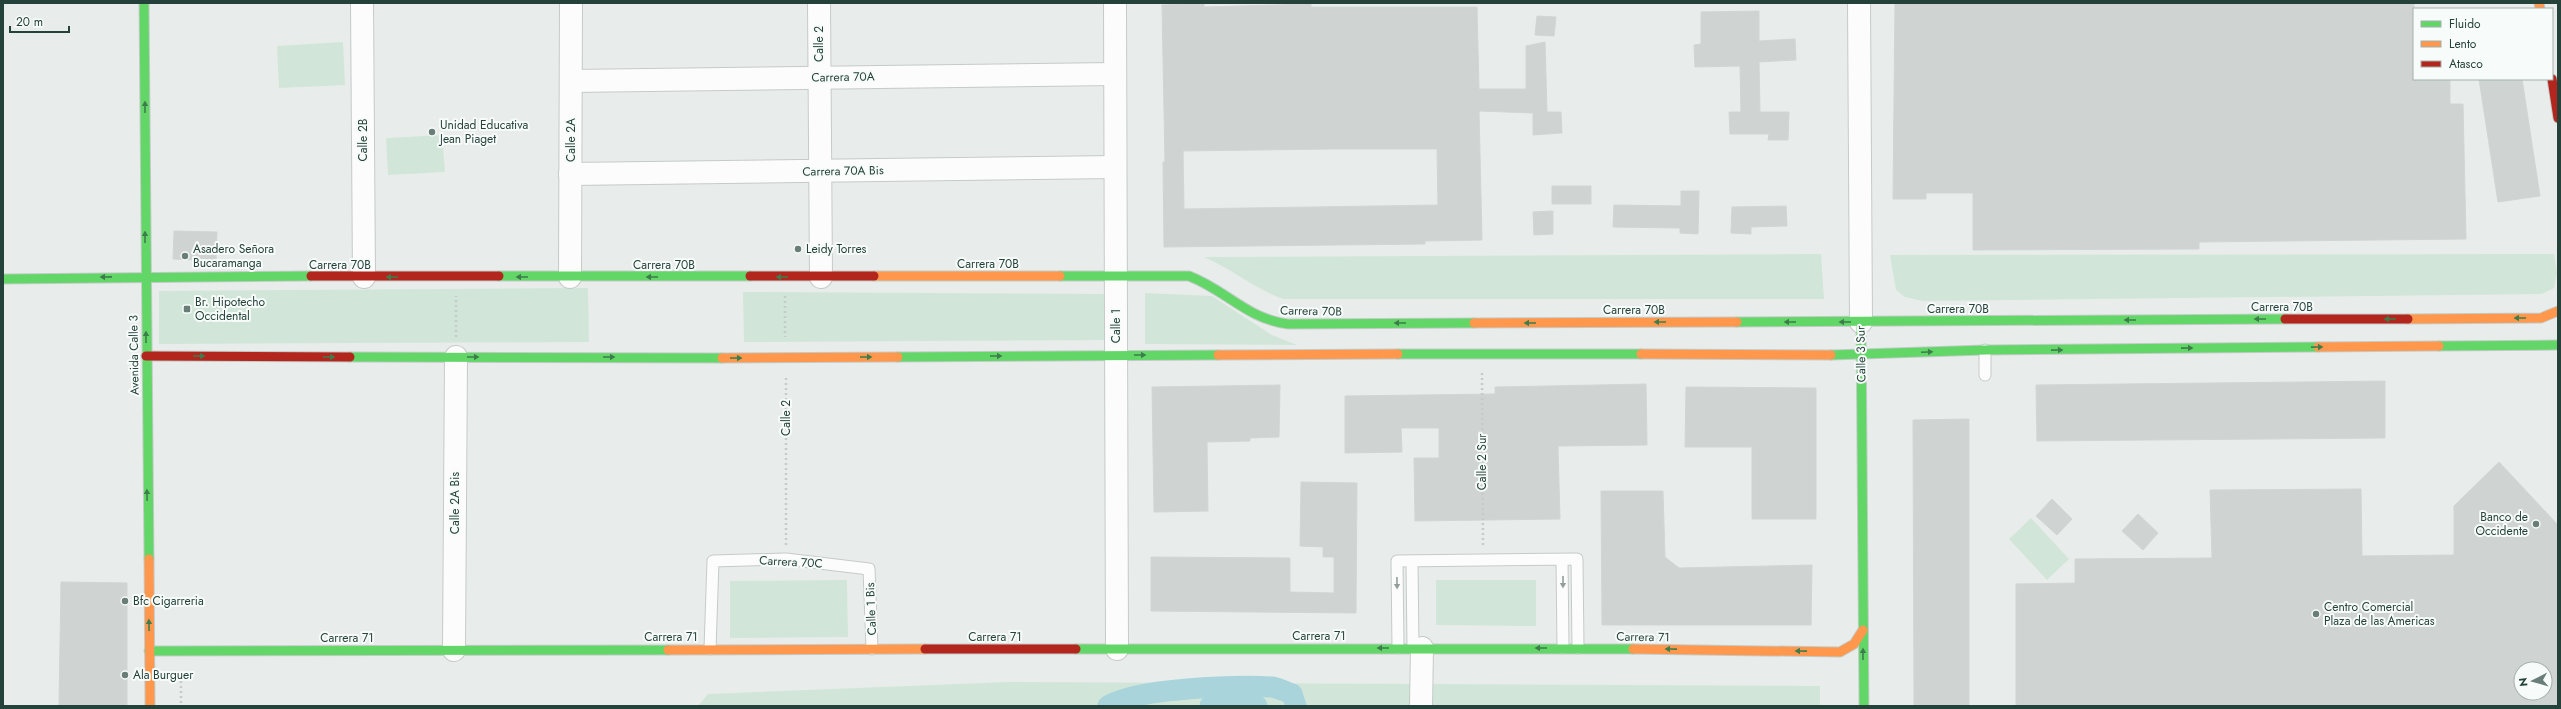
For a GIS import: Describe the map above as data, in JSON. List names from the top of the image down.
{
  "streets": {
    "street": [
      "Calle 2",
      "Carrera 70A",
      "Calle 2B",
      "Calle 2A",
      "Carrera 70A Bis",
      "Carrera 70B",
      "Calle 1",
      "Calle 3 Sur",
      "Avenida Calle 3",
      "Calle 2A Bis",
      "Carrera 71"
    ],
    "lane": ["Carrera 70C", "Calle 1 Bis"],
    "path": ["Calle 2 Sur"]
  },
  "crossings": [
    ["Calle 2", "Carrera 70A"],
    ["Calle 2", "Carrera 70A Bis"],
    ["Calle 2", "Carrera 70B"],
    ["Calle 2", "Carrera 70C"],
    ["Carrera 70A", "Calle 2A"],
    ["Carrera 70A", "Calle 1"],
    ["Calle 2B", "Carrera 70B"],
    ["Calle 2A", "Carrera 70A Bis"],
    ["Calle 2A", "Carrera 70B"],
    ["Carrera 70A Bis", "Calle 1"],
    ["Carrera 70B", "Calle 1"],
    ["Carrera 70B", "Calle 3 Sur"],
    ["Carrera 70B", "Avenida Calle 3"],
    ["Calle 1", "Carrera 71"],
    ["Avenida Calle 3", "Carrera 71"],
    ["Calle 2A Bis", "Carrera 71"],
    ["Carrera 70C", "Calle 1 Bis"],
    ["Carrera 70C", "Carrera 71"],
    ["Calle 1 Bis", "Carrera 71"]
  ],
  "one_way": ["Avenida Calle 3", "Carrera 71"],
  "places": {
    "other": [
      "Unidad Educativa Jean Piaget",
      "Leidy Torres",
      "Asadero Señora Bucaramanga",
      "Banco de Occidente",
      "Bfc Cigarreria",
      "Centro Comercial Plaza de las Americas",
      "Ala Burguer"
    ],
    "transit": ["Br. Hipotecho Occidental"]
  },
  "legend": ["Fluido", "Lento", "Atasco"],
  "scale_bar": "20 m",
  "north": "left"
}
